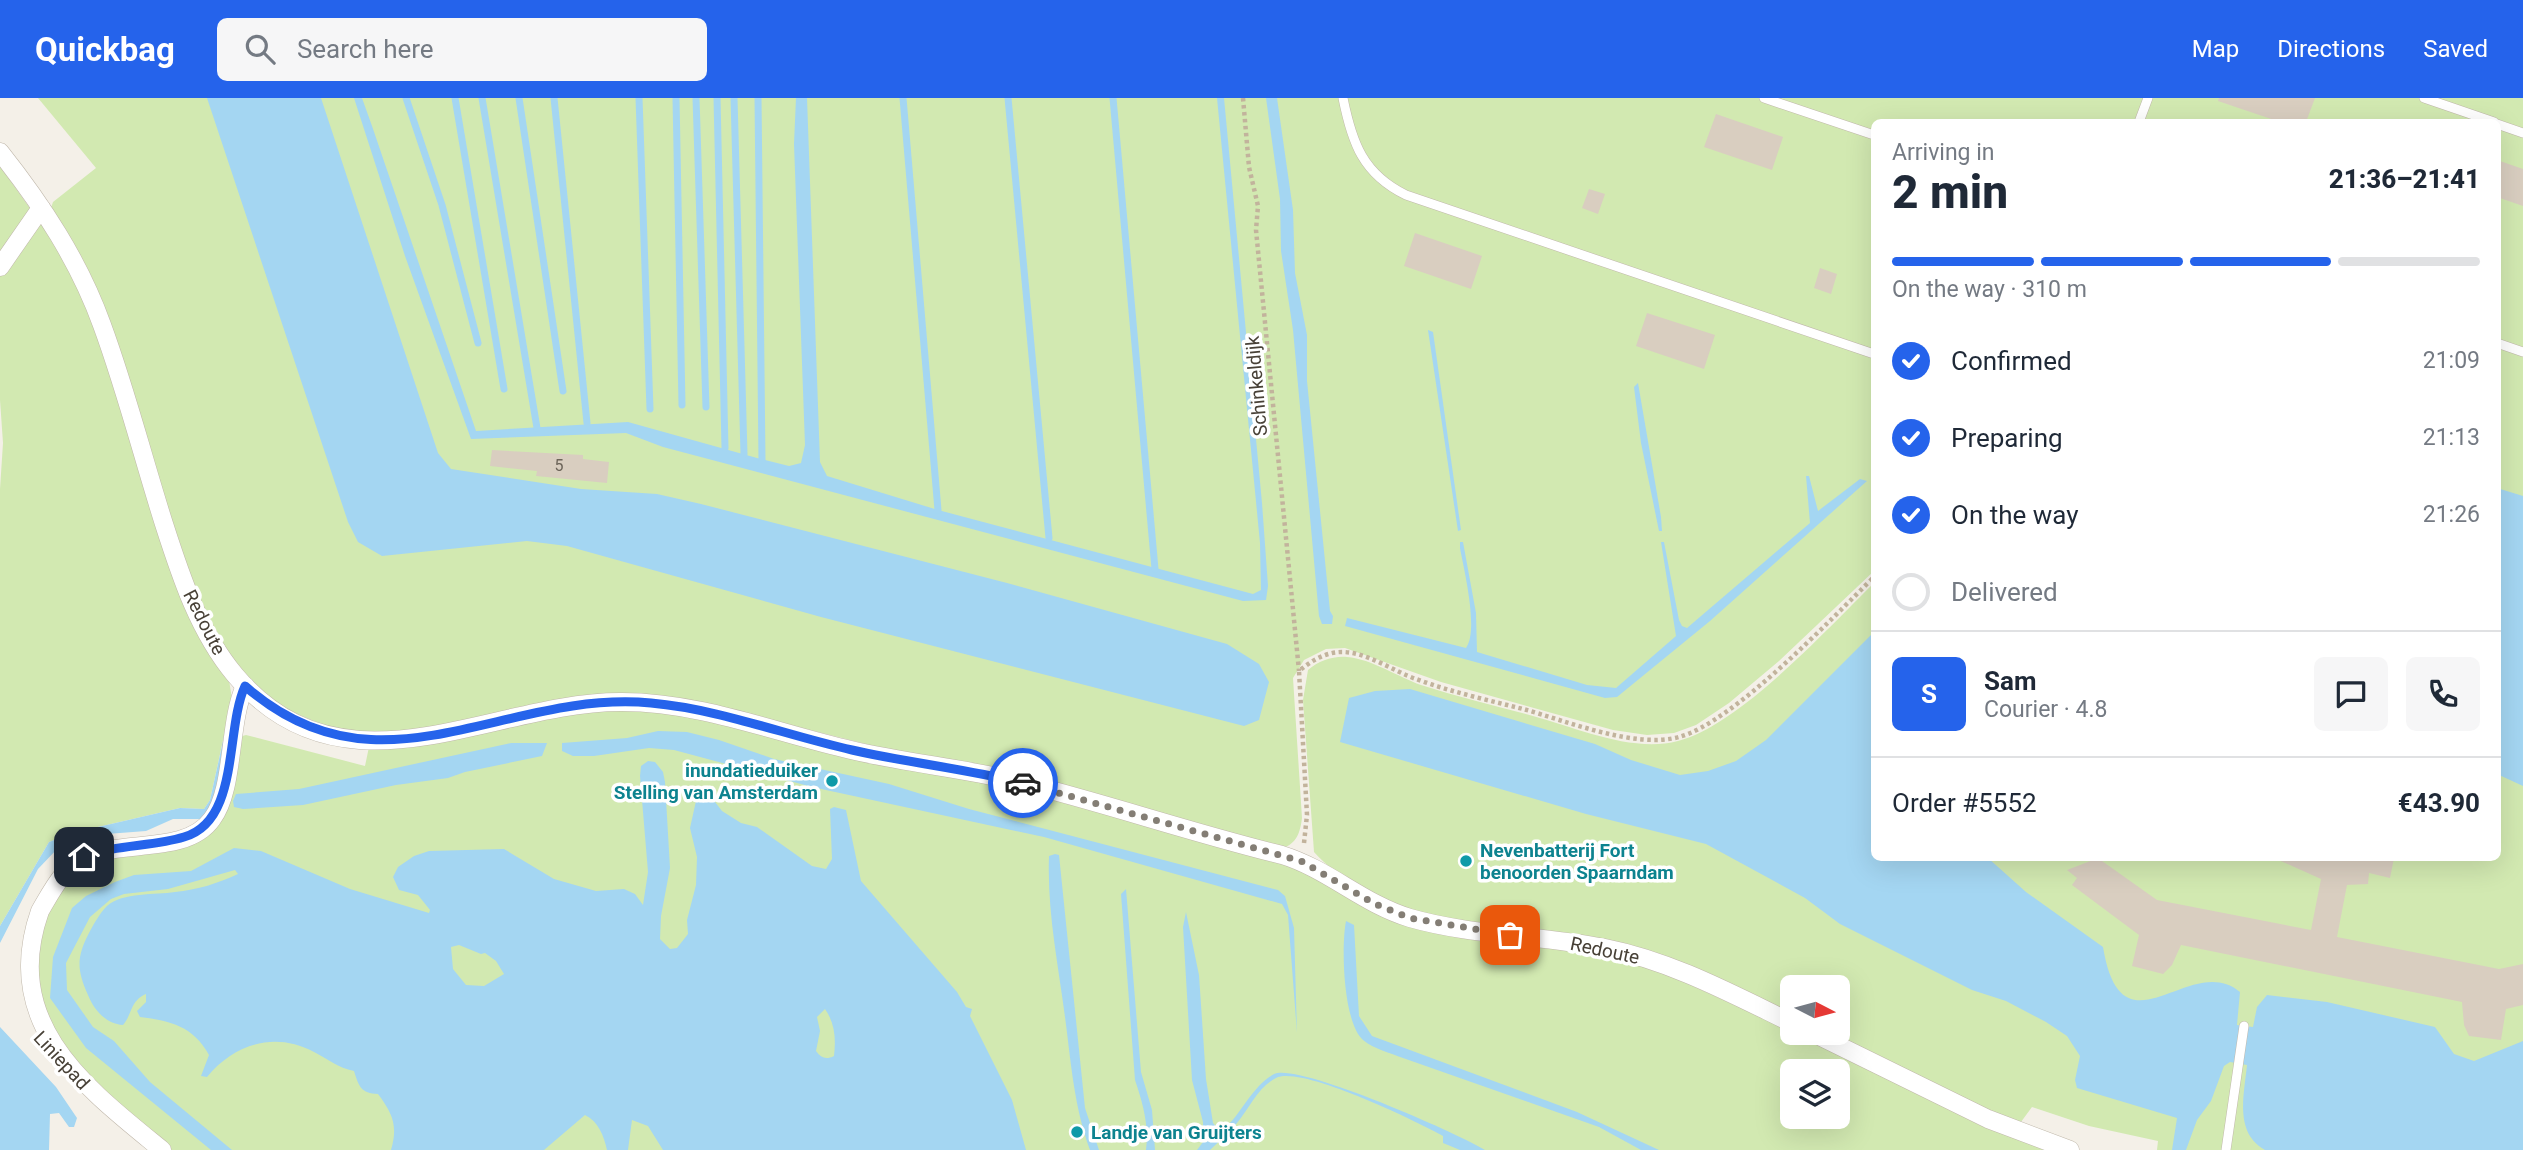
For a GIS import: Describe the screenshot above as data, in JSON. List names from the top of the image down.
{
  "streets": {
    "street": ["Redoute", "Liniepad"],
    "path": ["Schinkeldijk"]
  },
  "crossings": [
    ["Schinkeldijk", "Redoute"],
    ["Redoute", "Liniepad"]
  ],
  "places": ["inundatieduiker Stelling van Amsterdam", "Nevenbatterij Fort benoorden Spaarndam", "Landje van Gruijters"],
  "house_numbers": ["5"],
  "north": "right",
  "page": {
    "header": "Quickbag",
    "search": "Search here",
    "nav": ["Map", "Directions", "Saved"],
    "heading": ["2 min", "Arriving in", "21:36–21:41"],
    "panel": [
      "Sam",
      "Courier · 4.8",
      "Order #5552",
      "€43.90"
    ],
    "bar": "On the way · 310 m",
    "list": [
      ["Confirmed", "21:09"],
      ["Preparing", "21:13"],
      ["On the way", "21:26"],
      "Delivered"
    ],
    "round": "S"
  }
}
